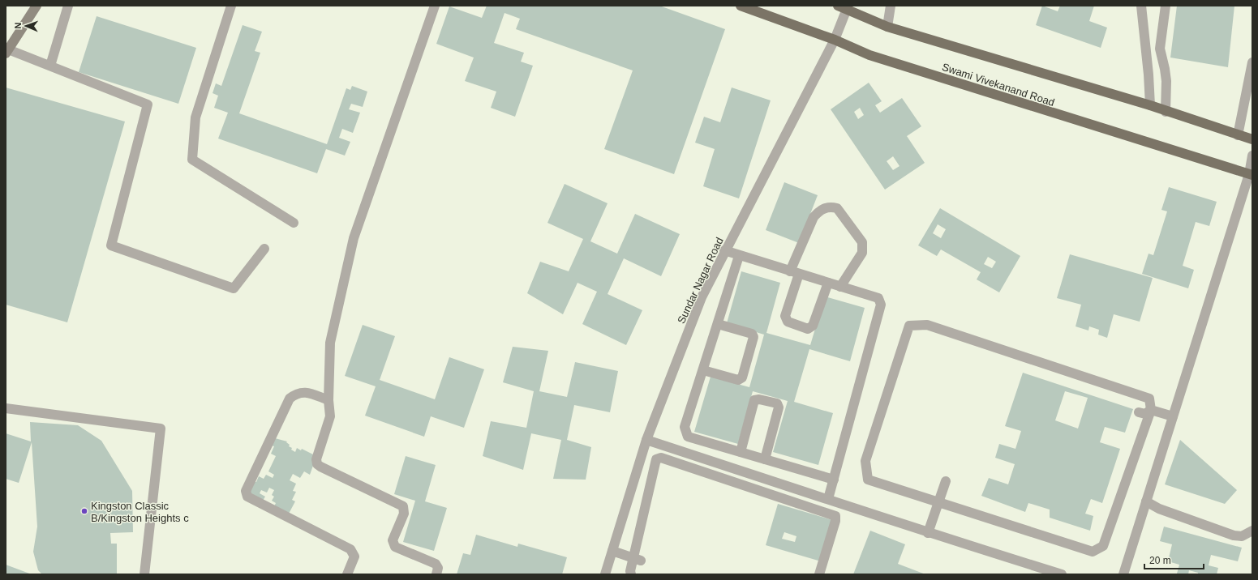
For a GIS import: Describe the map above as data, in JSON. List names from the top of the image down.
{
  "streets": {
    "main road": ["Swami Vivekanand Road"],
    "street": ["Sundar Nagar Road"]
  },
  "crossings": [
    ["Swami Vivekanand Road", "Sundar Nagar Road"]
  ],
  "places": ["Kingston Classic B/Kingston Heights c"],
  "scale_bar": "20 m",
  "north": "left"
}
